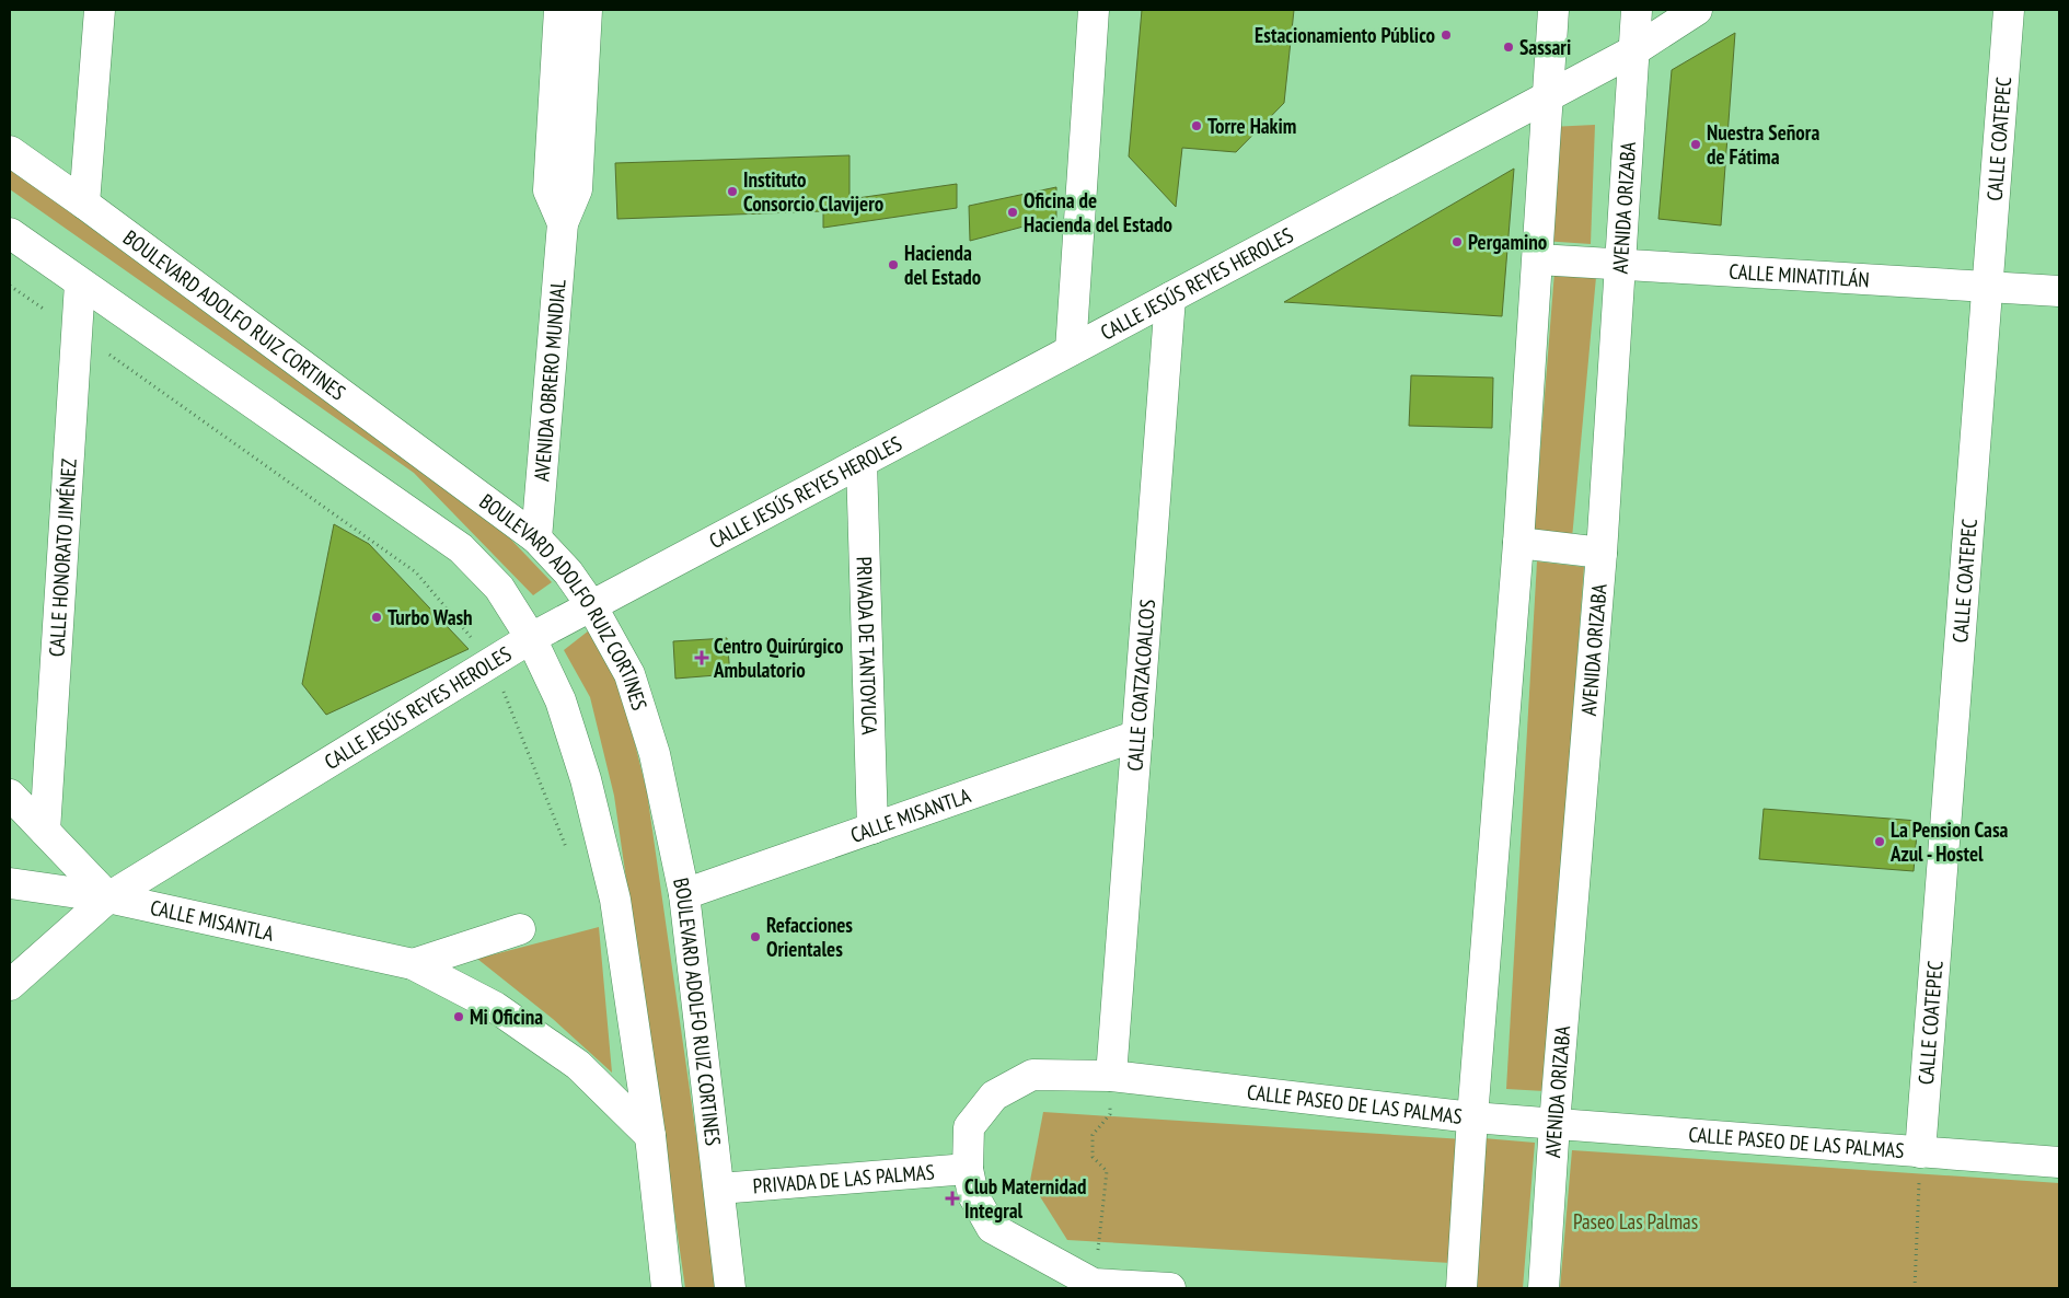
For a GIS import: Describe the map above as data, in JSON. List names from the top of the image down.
{
  "streets": {
    "street": [
      "CALLE COATEPEC",
      "AVENIDA ORIZABA",
      "CALLE MINATITLÁN",
      "CALLE JESÚS REYES HEROLES",
      "BOULEVARD ADOLFO RUIZ CORTINES",
      "AVENIDA OBRERO MUNDIAL",
      "CALLE HONORATO JIMÉNEZ",
      "PRIVADA DE TANTOYUCA",
      "CALLE COATZACOALCOS",
      "CALLE MISANTLA",
      "CALLE PASEO DE LAS PALMAS",
      "PRIVADA DE LAS PALMAS"
    ]
  },
  "crossings": [
    ["CALLE COATEPEC", "CALLE MINATITLÁN"],
    ["CALLE COATEPEC", "CALLE PASEO DE LAS PALMAS"],
    ["AVENIDA ORIZABA", "CALLE MINATITLÁN"],
    ["AVENIDA ORIZABA", "CALLE JESÚS REYES HEROLES"],
    ["AVENIDA ORIZABA", "CALLE PASEO DE LAS PALMAS"],
    ["CALLE JESÚS REYES HEROLES", "BOULEVARD ADOLFO RUIZ CORTINES"],
    ["CALLE JESÚS REYES HEROLES", "PRIVADA DE TANTOYUCA"],
    ["CALLE JESÚS REYES HEROLES", "CALLE COATZACOALCOS"],
    ["CALLE JESÚS REYES HEROLES", "CALLE MISANTLA"],
    ["BOULEVARD ADOLFO RUIZ CORTINES", "AVENIDA OBRERO MUNDIAL"],
    ["BOULEVARD ADOLFO RUIZ CORTINES", "CALLE HONORATO JIMÉNEZ"],
    ["BOULEVARD ADOLFO RUIZ CORTINES", "CALLE MISANTLA"],
    ["BOULEVARD ADOLFO RUIZ CORTINES", "PRIVADA DE LAS PALMAS"],
    ["PRIVADA DE TANTOYUCA", "CALLE MISANTLA"],
    ["CALLE COATZACOALCOS", "CALLE MISANTLA"],
    ["CALLE COATZACOALCOS", "CALLE PASEO DE LAS PALMAS"],
    ["CALLE PASEO DE LAS PALMAS", "PRIVADA DE LAS PALMAS"]
  ],
  "parks": ["Paseo Las Palmas"],
  "places": {
    "other": [
      "Estacionamiento Público",
      "Sassari",
      "Torre Hakim",
      "Nuestra Señora de Fátima",
      "Instituto Consorcio Clavijero",
      "Oficina de Hacienda del Estado",
      "Pergamino",
      "Hacienda del Estado",
      "Turbo Wash",
      "La Pension Casa Azul - Hostel",
      "Refacciones Orientales",
      "Mi Oficina"
    ],
    "health": ["Centro Quirúrgico Ambulatorio", "Club Maternidad Integral"]
  }
}
